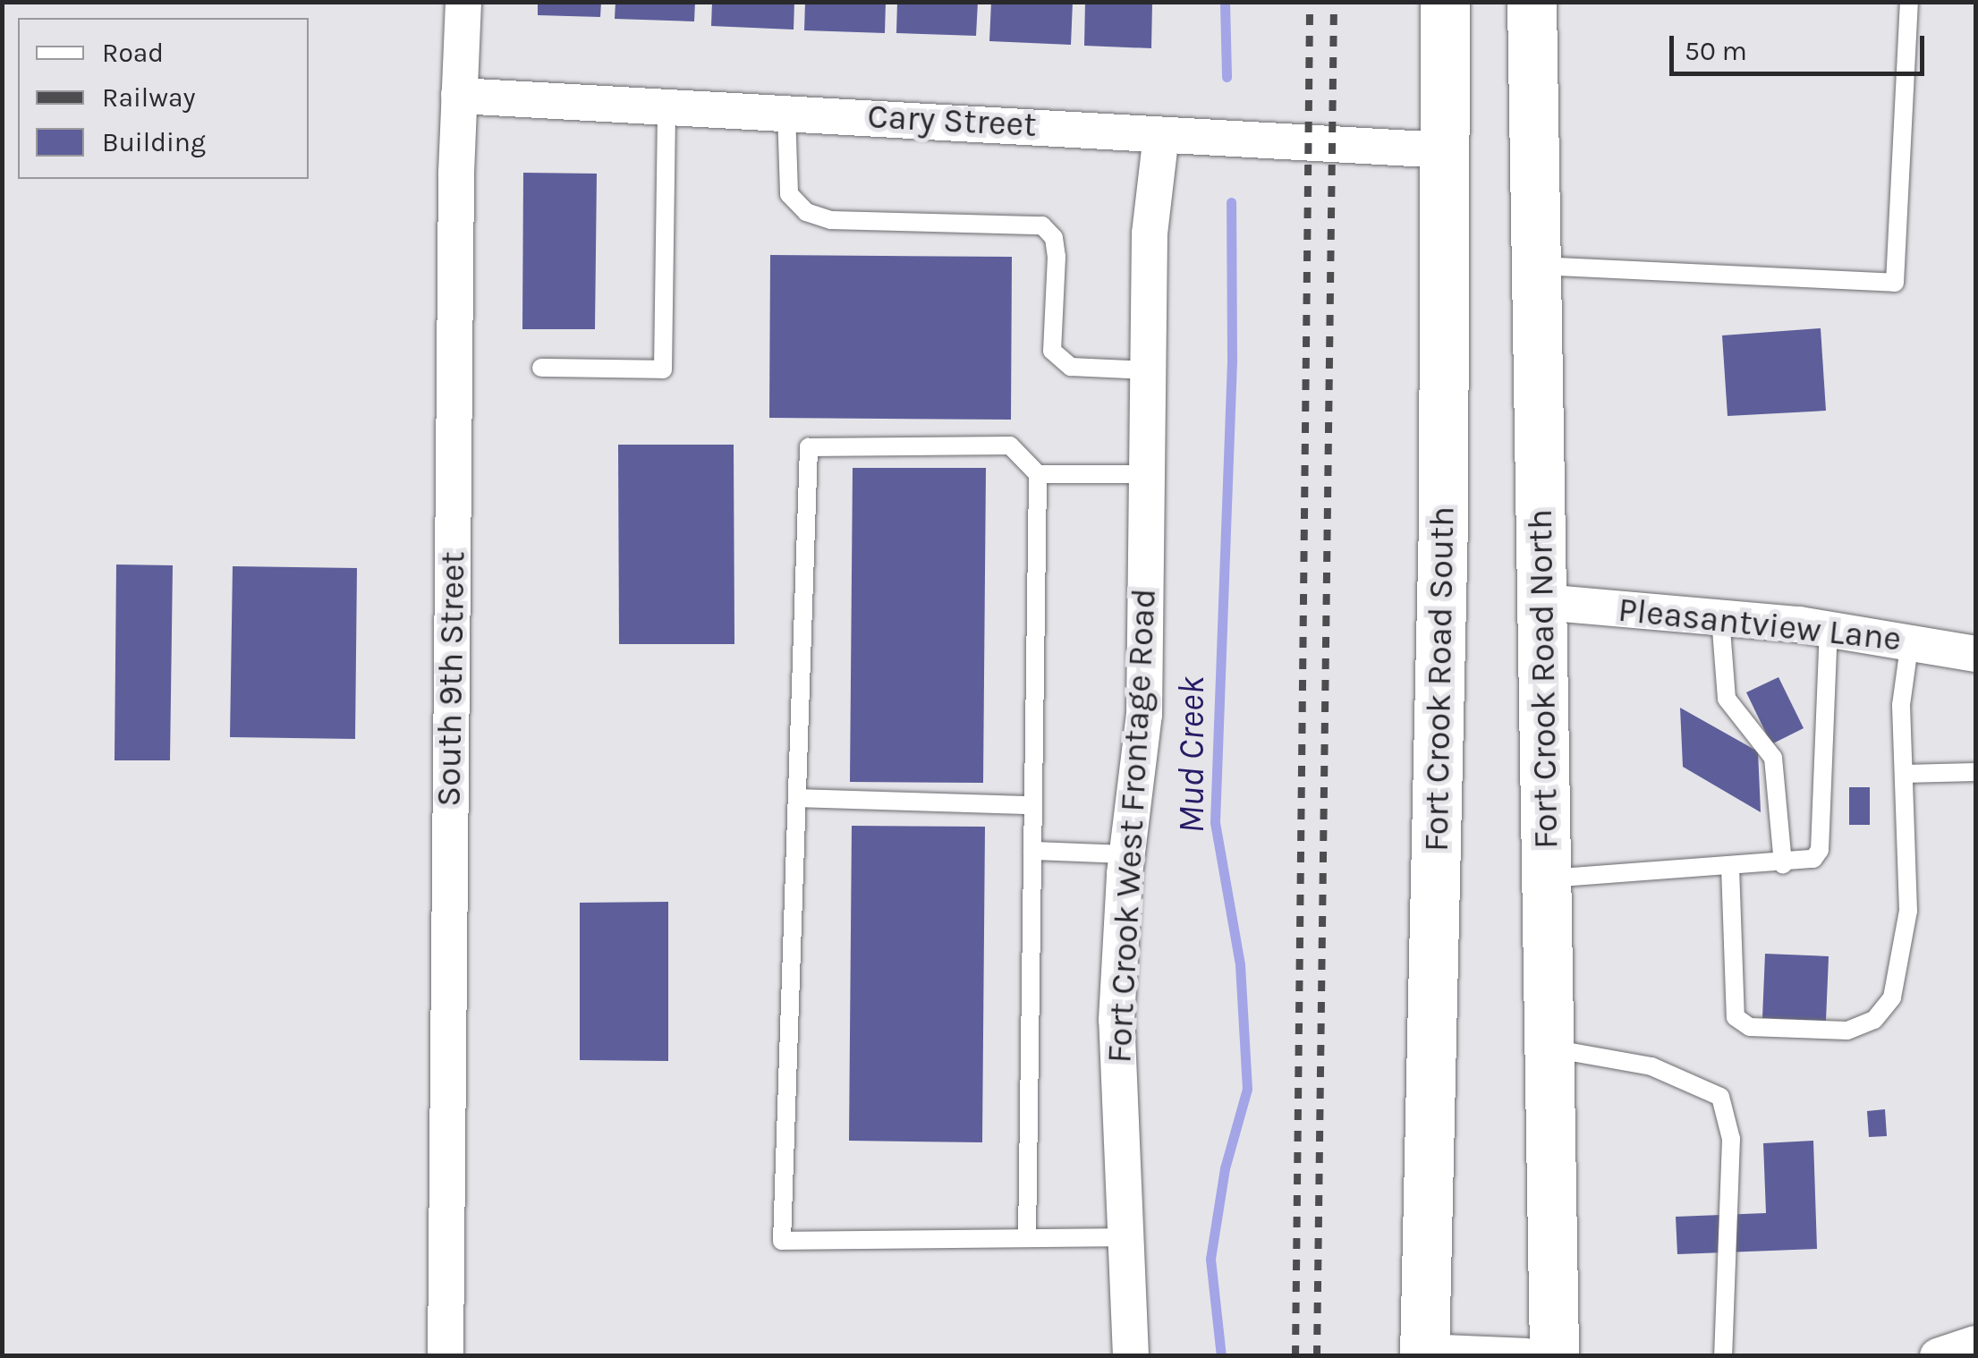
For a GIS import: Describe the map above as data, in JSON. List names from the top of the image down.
{
  "streets": {
    "main road": ["Fort Crook Road South", "Fort Crook Road North"],
    "street": [
      "Cary Street",
      "Pleasantview Lane",
      "South 9th Street",
      "Fort Crook West Frontage Road"
    ]
  },
  "crossings": [
    ["Cary Street", "South 9th Street"],
    ["Cary Street", "Fort Crook Road South"],
    ["Cary Street", "Fort Crook West Frontage Road"],
    ["Pleasantview Lane", "Fort Crook Road North"]
  ],
  "water": ["Mud Creek"],
  "legend": ["Road", "Railway", "Building"],
  "scale_bar": "50 m"
}
